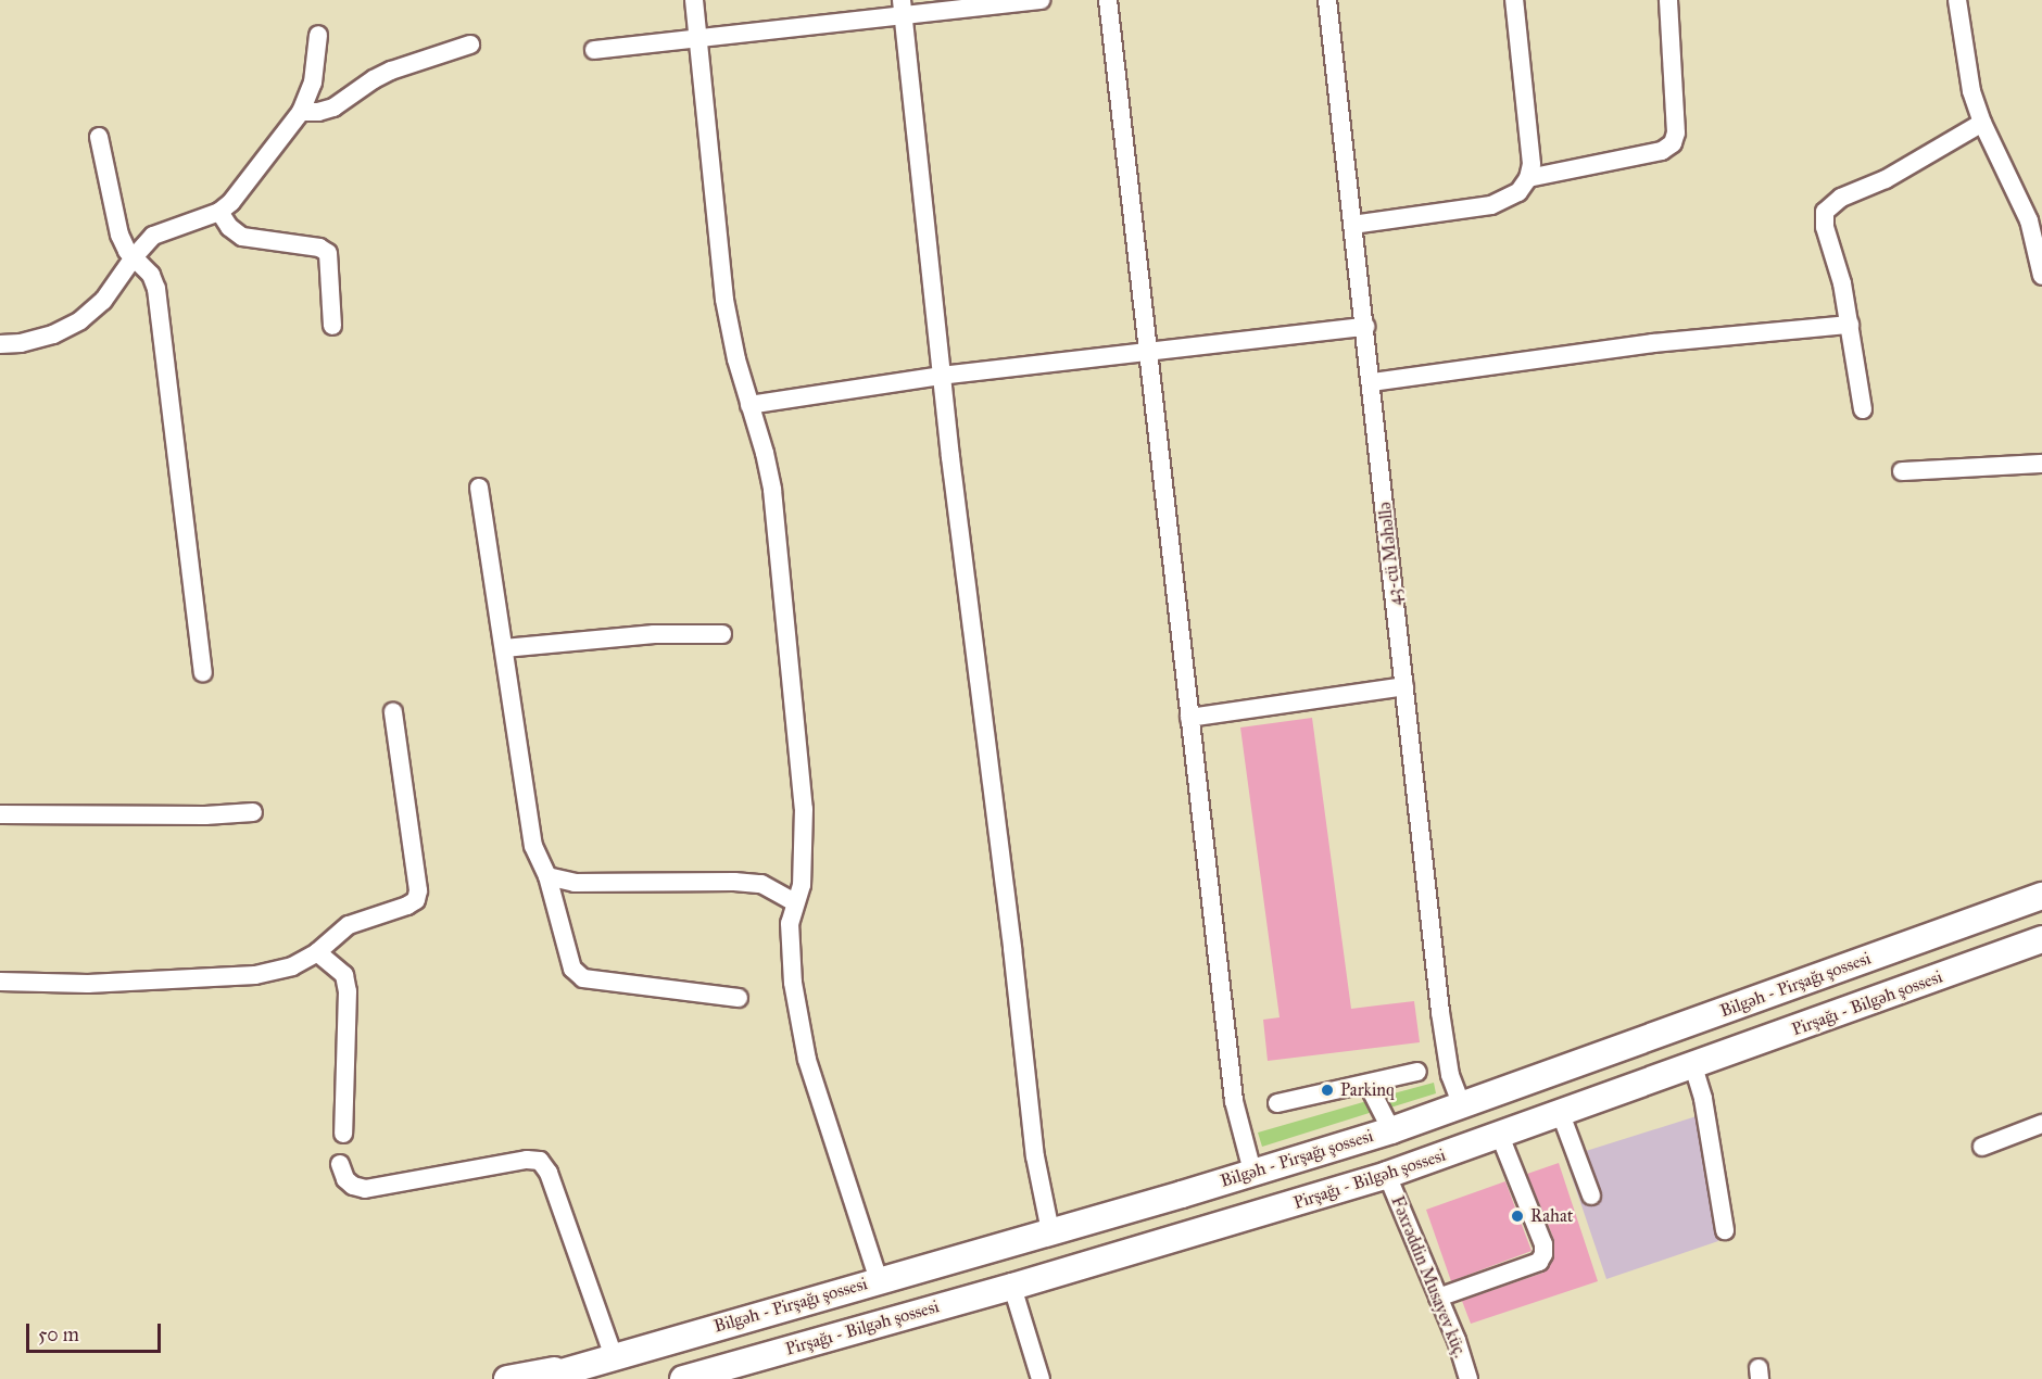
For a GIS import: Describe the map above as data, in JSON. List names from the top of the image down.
{
  "streets": {
    "highway": ["Bilgəh - Pirşağı şossesi", "Pirşağı - Bilgəh şossesi"],
    "street": ["43-cü Məhəllə", "Fəxrəddin Musayev küç."]
  },
  "crossings": [
    ["43-cü Məhəllə", "Bilgəh - Pirşağı şossesi"],
    ["Pirşağı - Bilgəh şossesi", "Fəxrəddin Musayev küç."]
  ],
  "places": ["Parkinq", "Rahat"],
  "scale_bar": "50 m"
}
